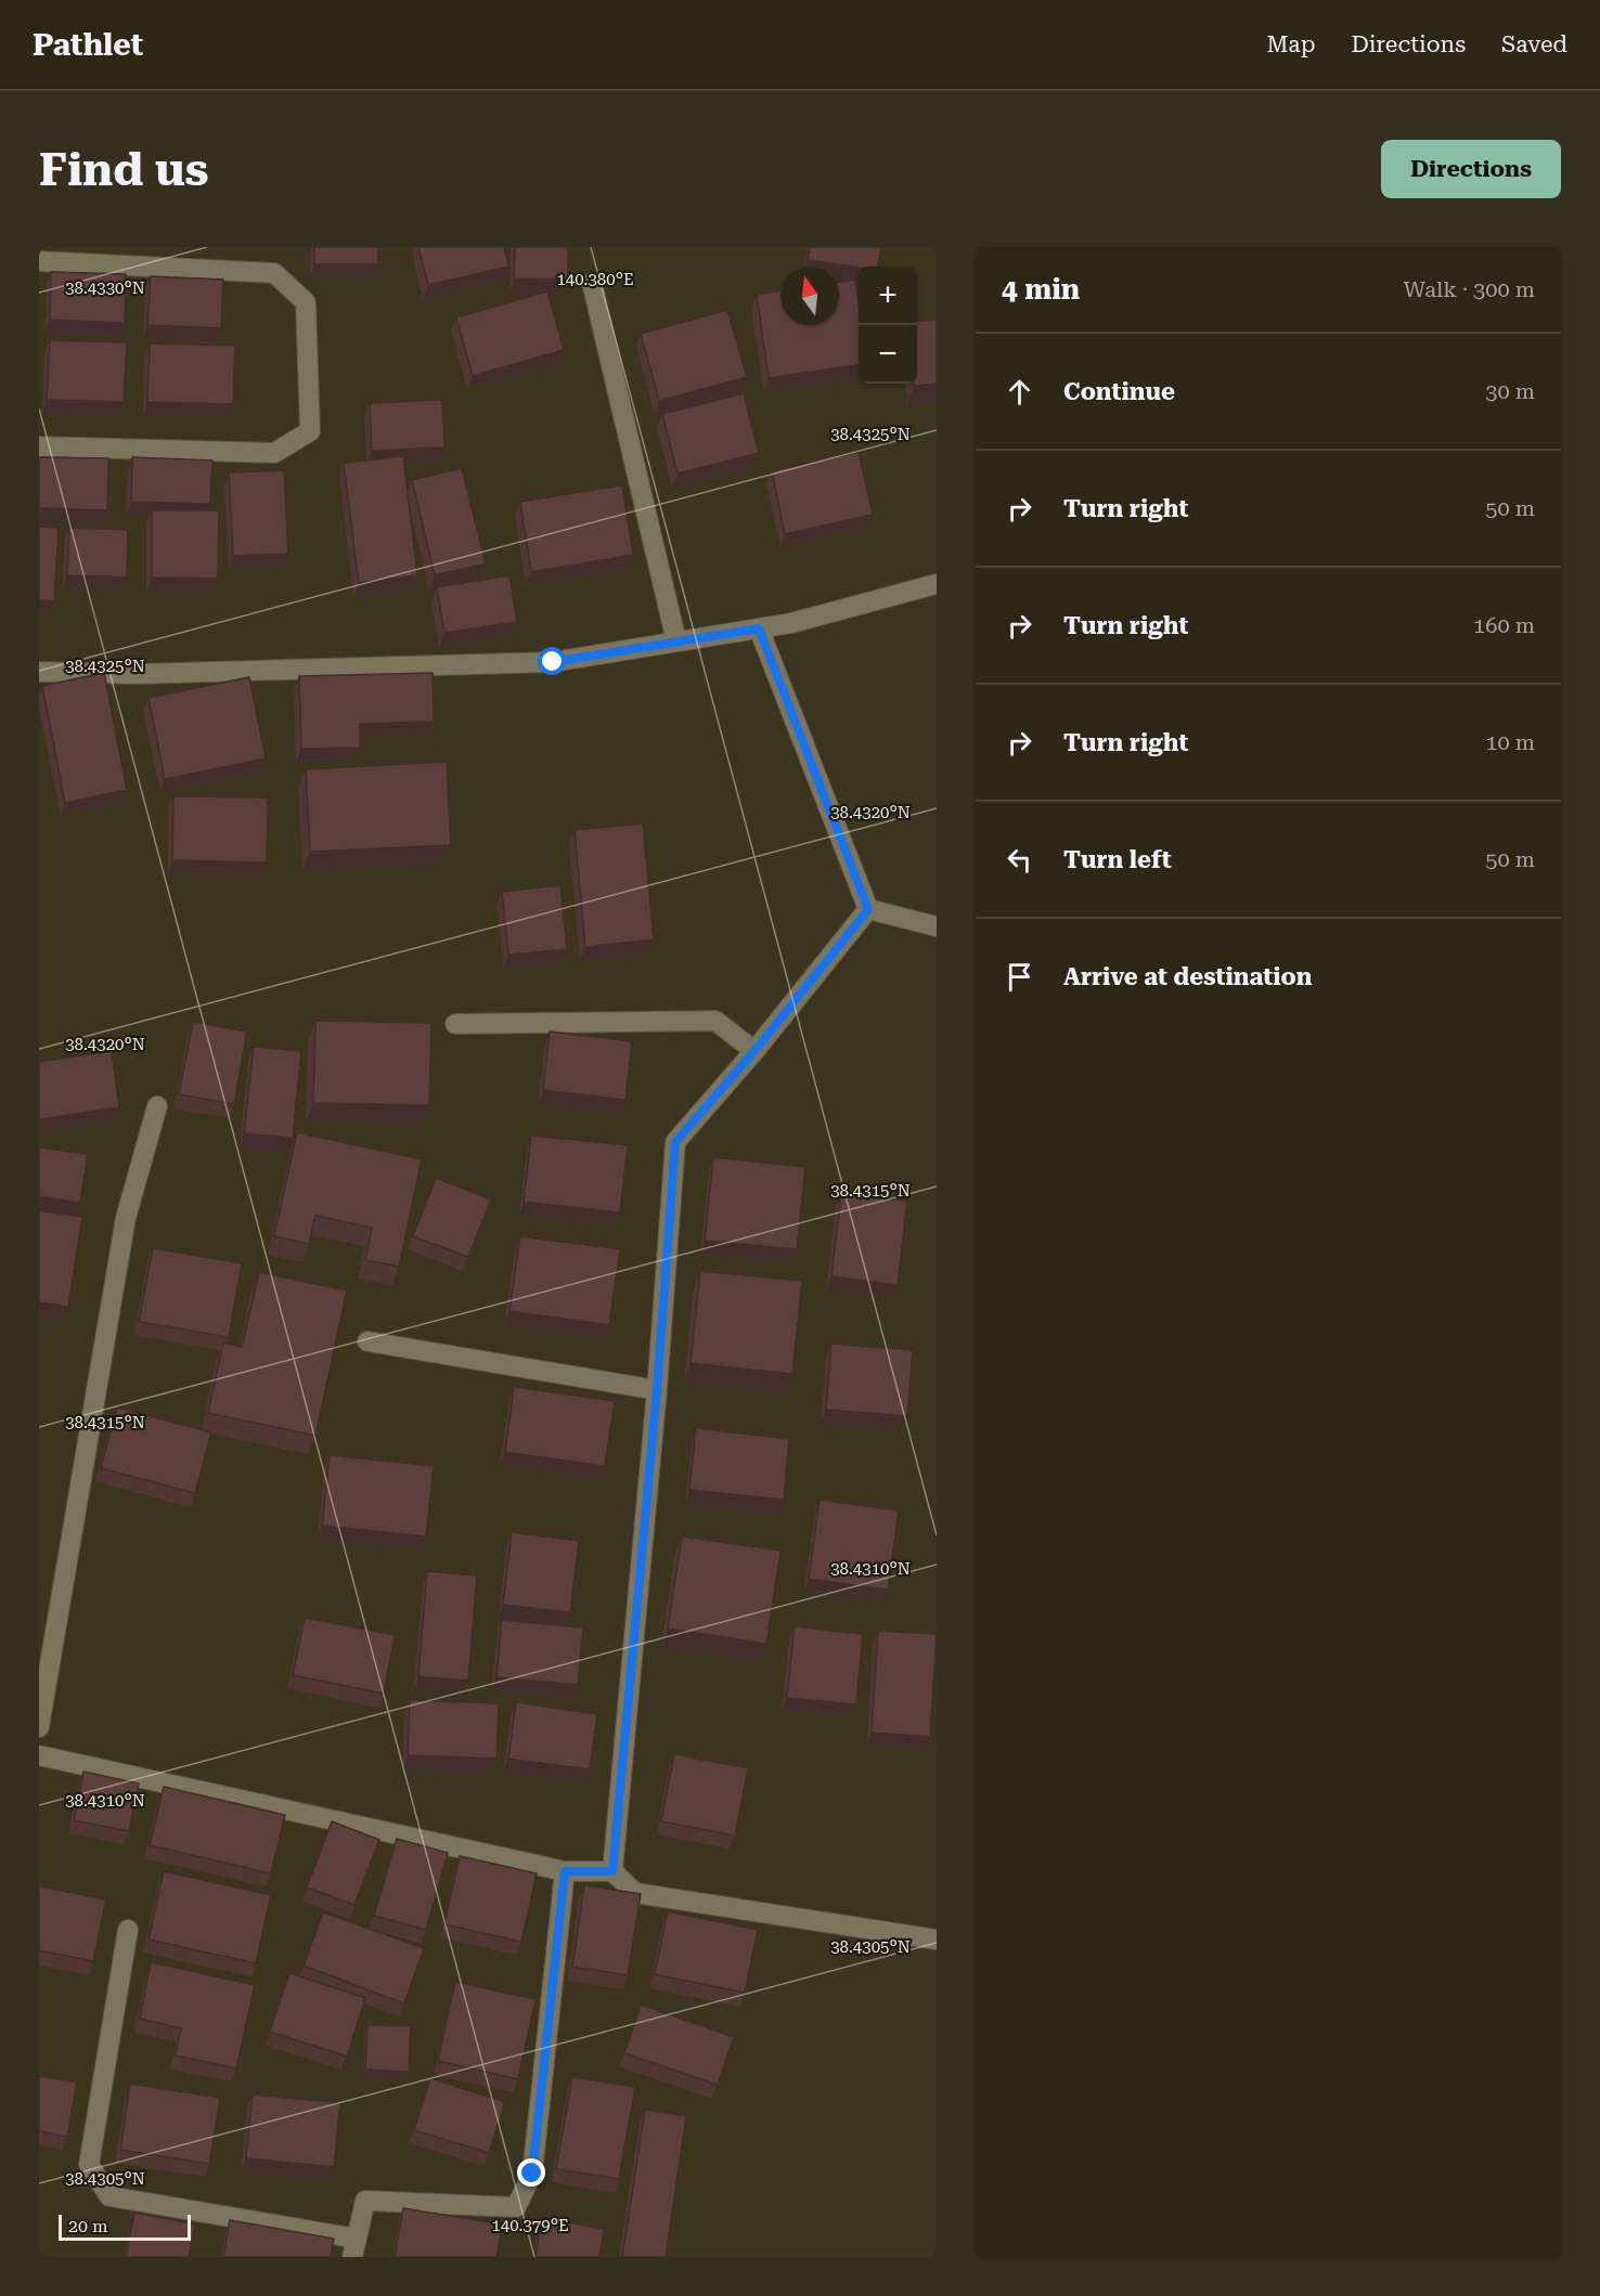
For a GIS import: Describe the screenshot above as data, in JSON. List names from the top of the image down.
{
  "scale_bar": "20 m",
  "north": "top",
  "page": {
    "header": "Pathlet",
    "nav": ["Map", "Directions", "Saved"],
    "buttons": "Directions",
    "title": "Find us",
    "heading": ["4 min", "Walk · 300 m"],
    "map_buttons": ["+", "−"],
    "list": [
      ["Continue", "30 m"],
      ["Turn right", "50 m"],
      ["Turn right", "160 m"],
      ["Turn right", "10 m"],
      ["Turn left", "50 m"],
      "Arrive at destination"
    ],
    "scale": "20 m"
  },
  "coordinates": [
    "140.380°E",
    "38.4330°N",
    "38.4325°N",
    "38.4320°N",
    "38.4315°N",
    "38.4310°N",
    "38.4305°N",
    "140.379°E"
  ]
}
